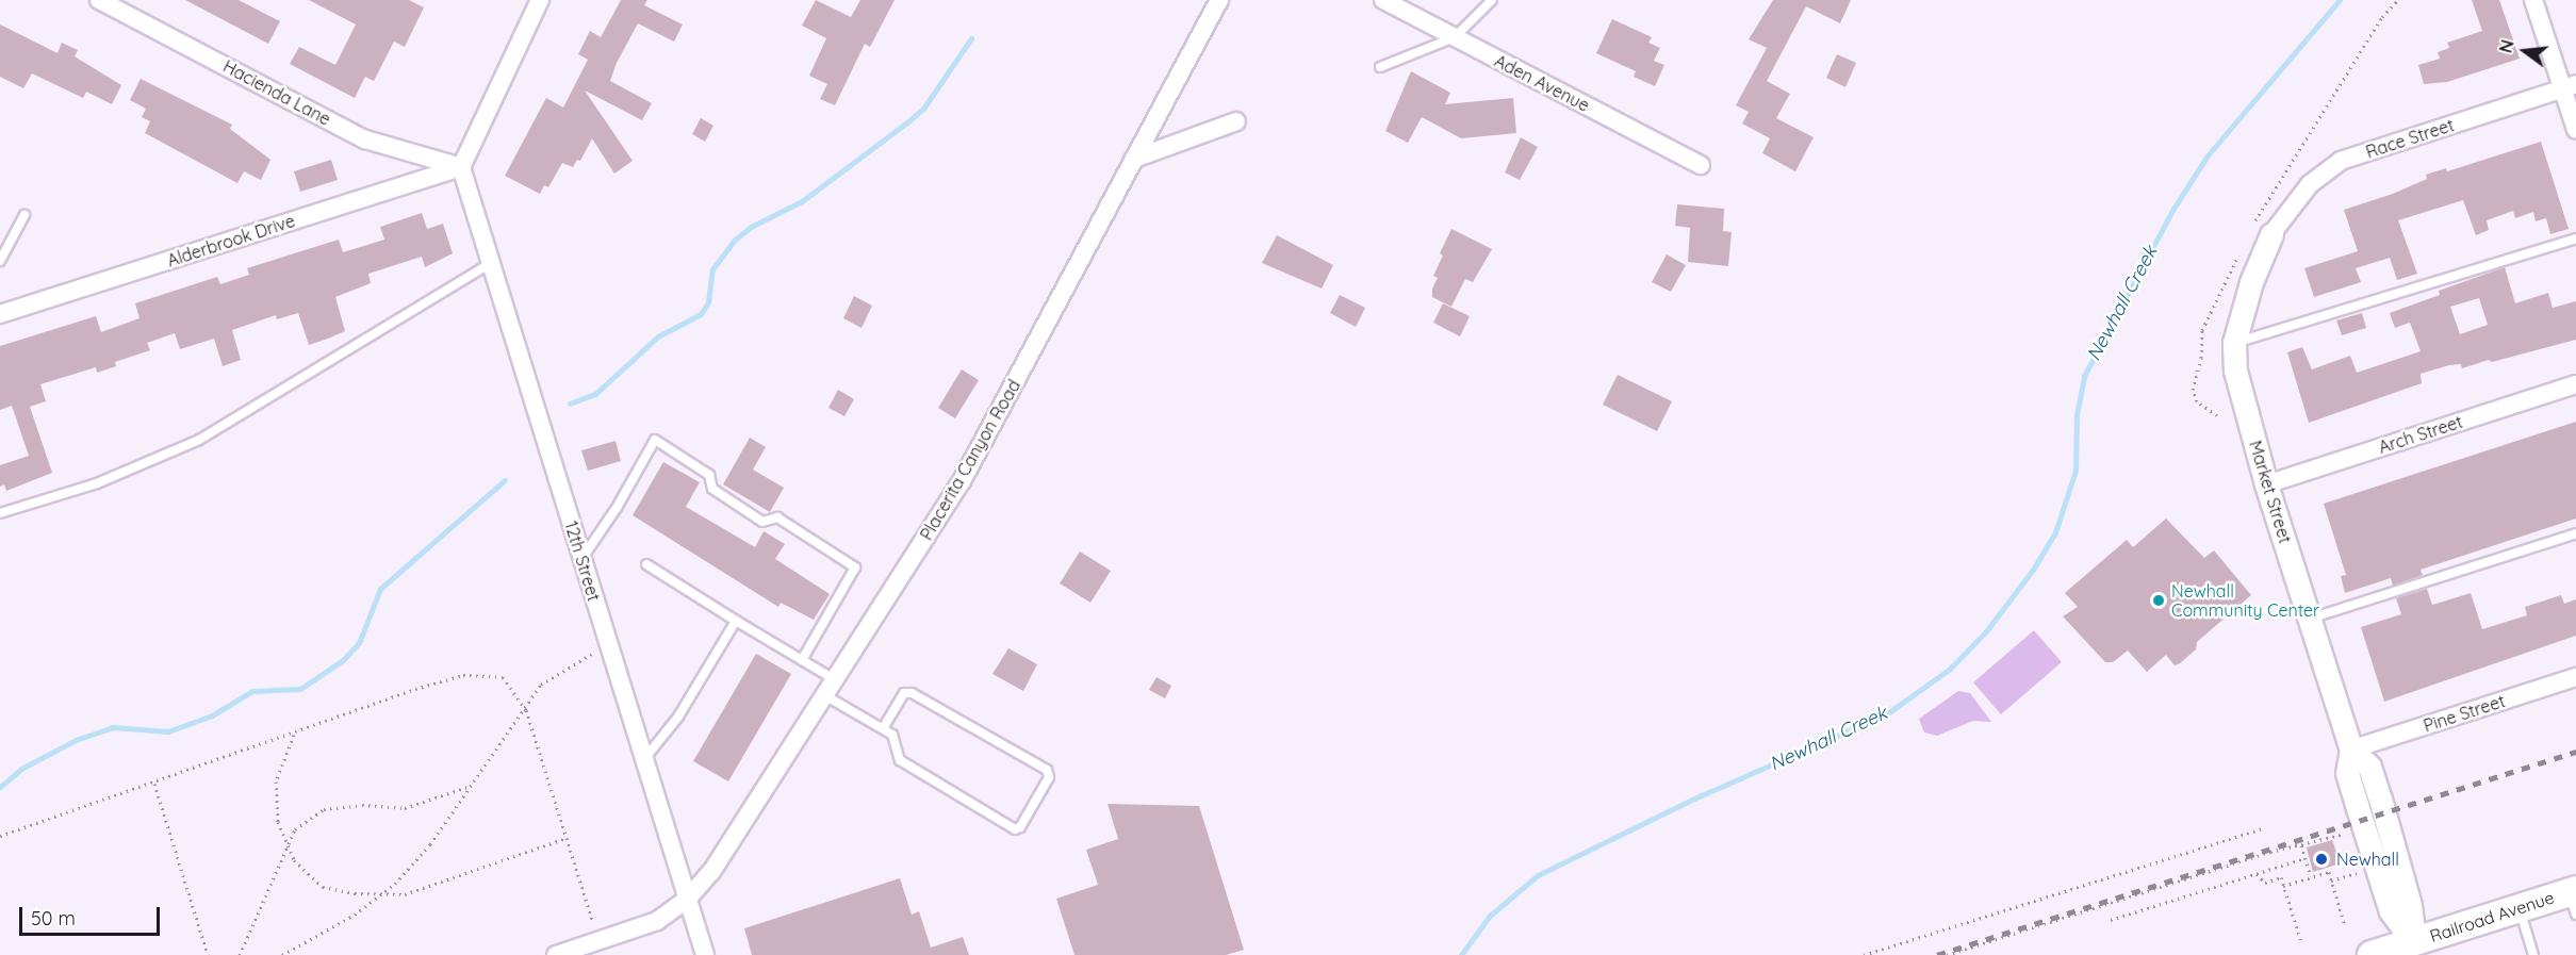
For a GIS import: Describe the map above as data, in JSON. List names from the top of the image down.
{
  "streets": {
    "main road": ["Railroad Avenue"],
    "street": [
      "Aden Avenue",
      "Hacienda Lane",
      "Race Street",
      "Alderbrook Drive",
      "Arch Street",
      "Placerita Canyon Road",
      "Market Street",
      "12th Street",
      "Pine Street"
    ]
  },
  "crossings": [
    ["Hacienda Lane", "Alderbrook Drive"],
    ["Hacienda Lane", "12th Street"],
    ["Race Street", "Market Street"],
    ["Alderbrook Drive", "12th Street"],
    ["Arch Street", "Market Street"],
    ["Placerita Canyon Road", "12th Street"],
    ["Market Street", "Pine Street"],
    ["Market Street", "Railroad Avenue"]
  ],
  "water": ["Newhall Creek"],
  "places": ["Newhall Community Center", "Newhall"],
  "scale_bar": "50 m",
  "north": "left"
}
